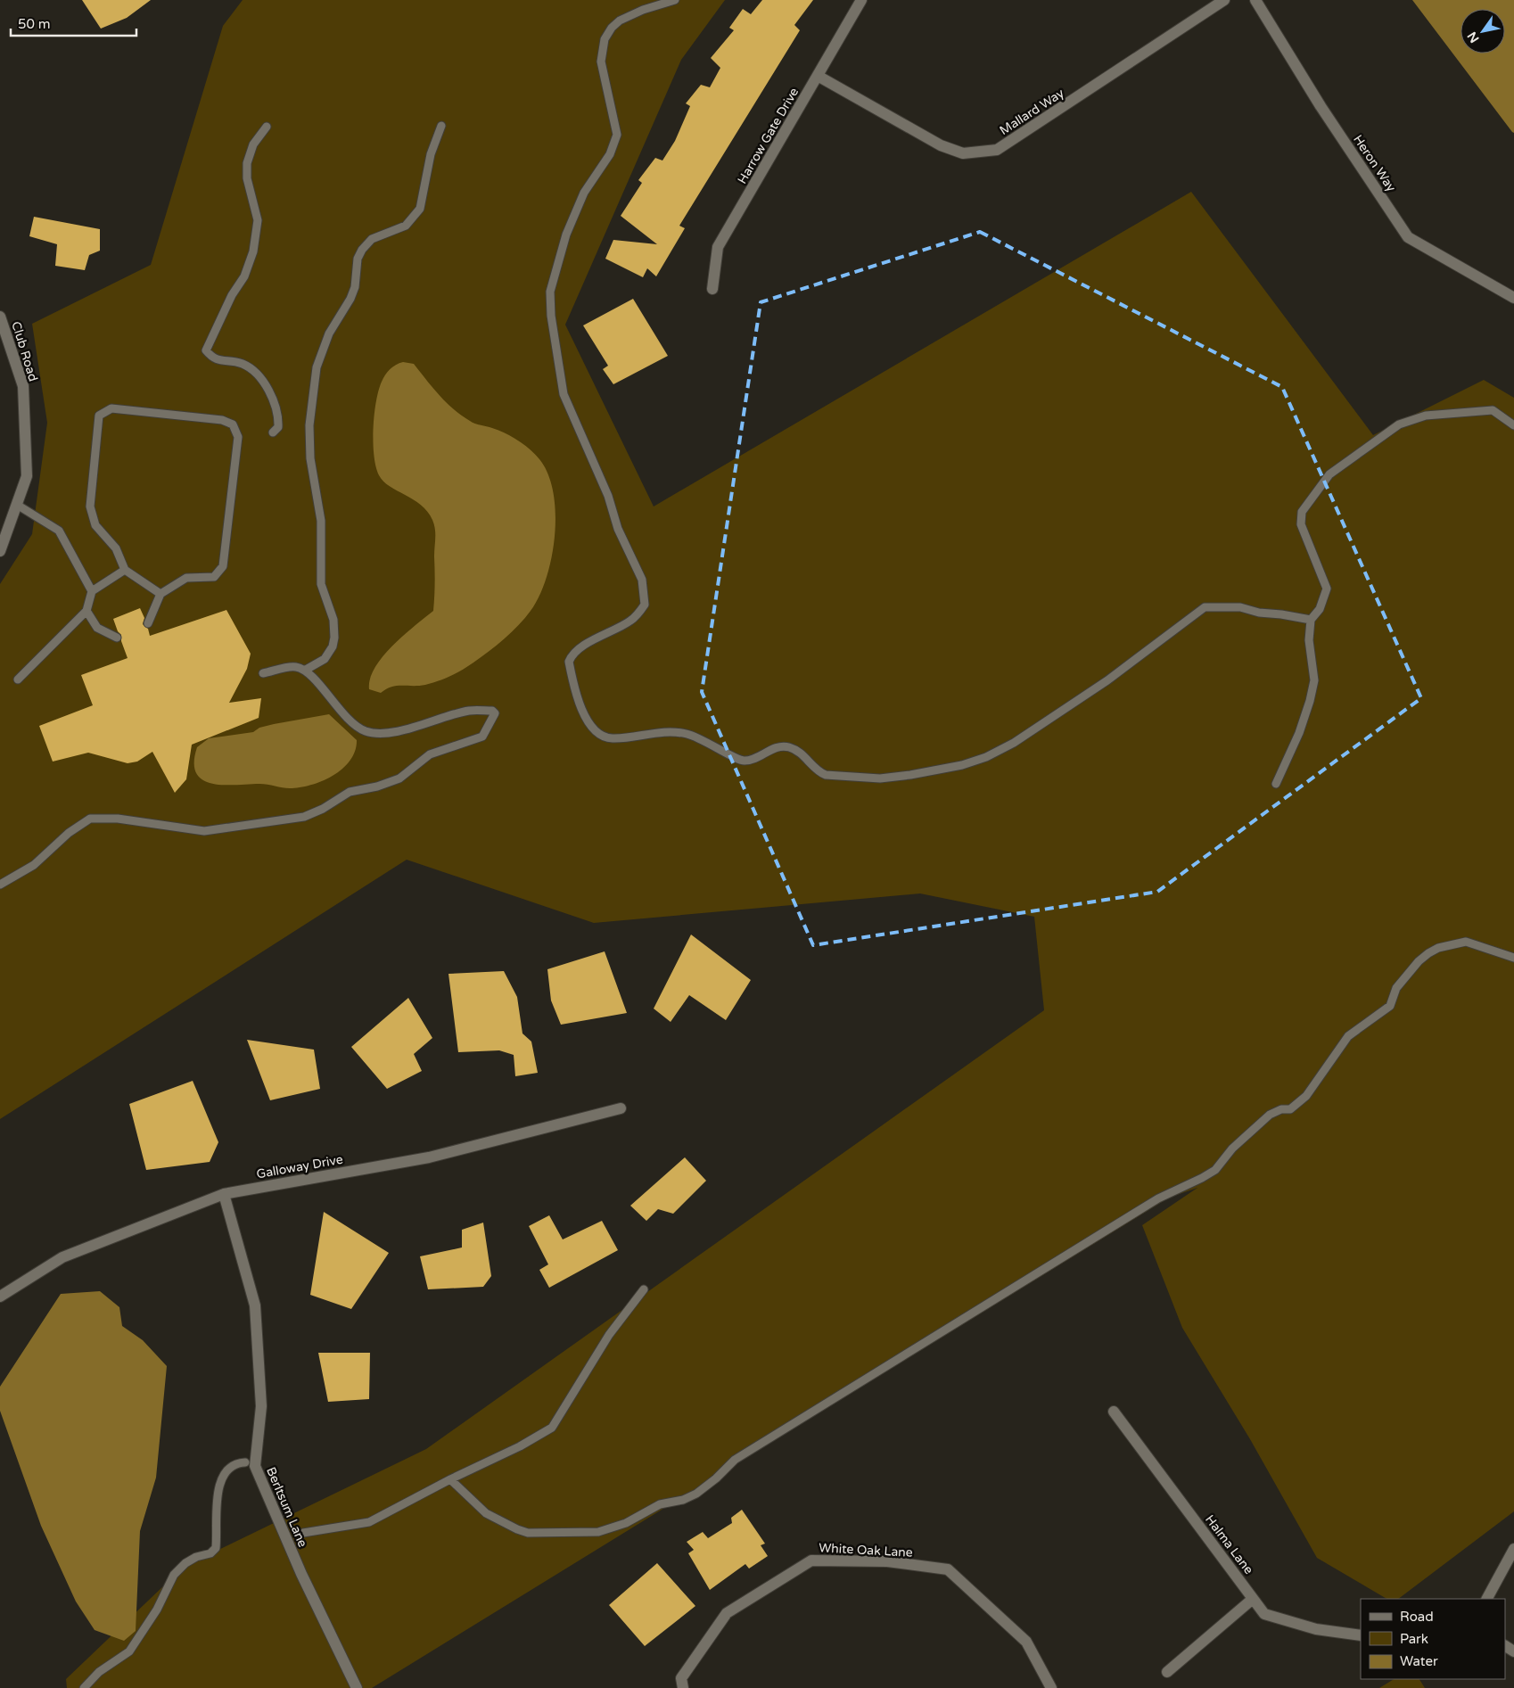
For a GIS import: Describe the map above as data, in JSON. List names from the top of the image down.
{
  "streets": {
    "street": [
      "Mallard Way",
      "Harrow Gate Drive",
      "Heron Way",
      "Club Road",
      "Galloway Drive",
      "Berltsum Lane",
      "Halma Lane",
      "White Oak Lane"
    ]
  },
  "crossings": [
    ["Mallard Way", "Harrow Gate Drive"],
    ["Galloway Drive", "Berltsum Lane"]
  ],
  "legend": ["Road", "Park", "Water"],
  "scale_bar": "50 m",
  "north": "bottom left"
}
